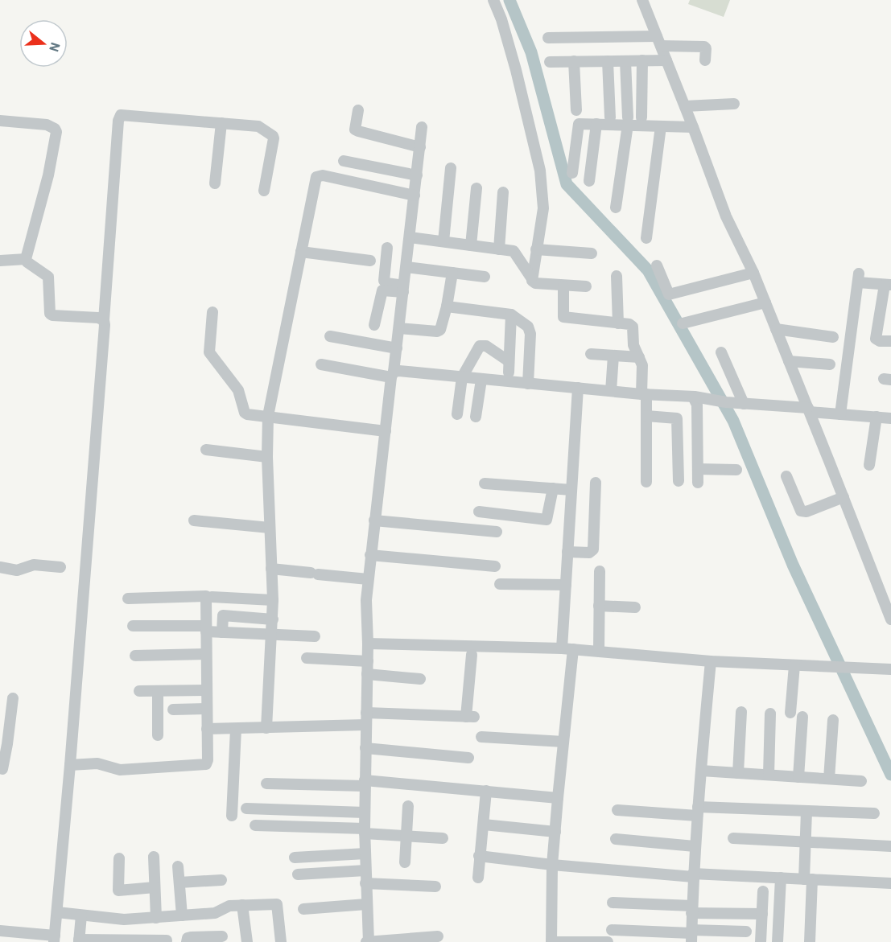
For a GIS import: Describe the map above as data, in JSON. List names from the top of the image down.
{
  "north": "right"
}
